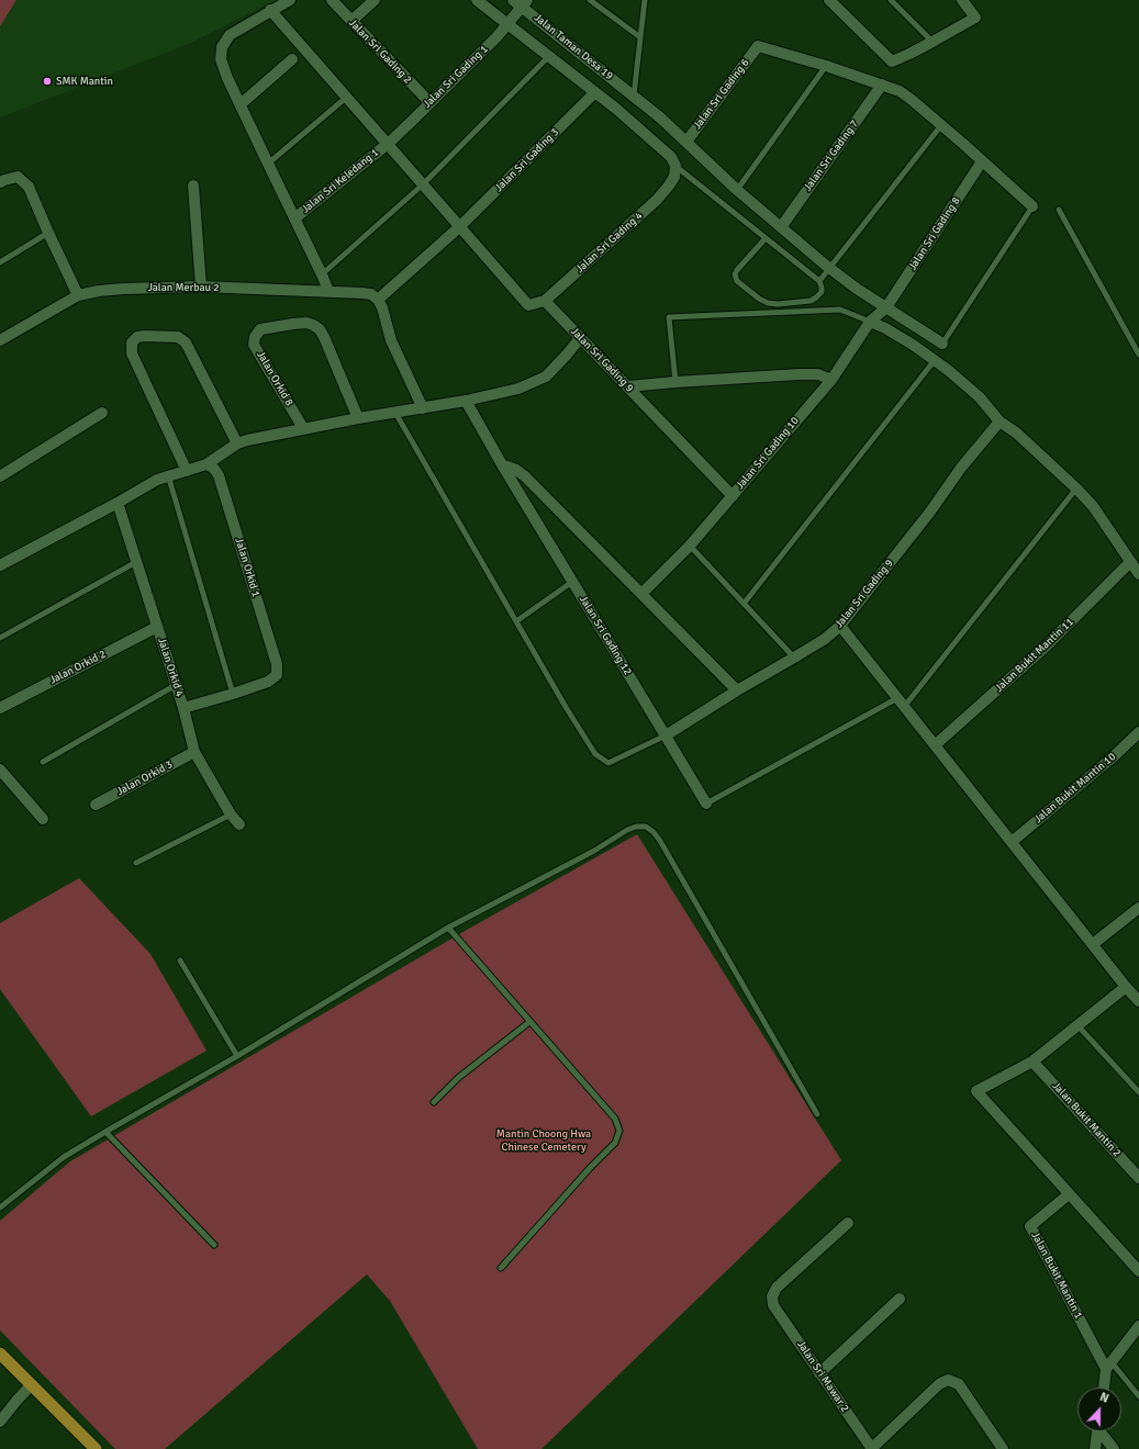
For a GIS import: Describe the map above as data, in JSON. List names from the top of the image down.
{
  "streets": {
    "street": [
      "Jalan Taman Desa 19",
      "Jalan Sri Gading 2",
      "Jalan Sri Gading 1",
      "Jalan Sri Gading 6",
      "Jalan Sri Gading 7",
      "Jalan Sri Gading 3",
      "Jalan Sri Keledang 1",
      "Jalan Sri Gading 8",
      "Jalan Sri Gading 4",
      "Jalan Merbau 2",
      "Jalan Sri Gading 9",
      "Jalan Orkid 8",
      "Jalan Sri Gading 10",
      "Jalan Orkid 1",
      "Jalan Sri Gading 12",
      "Jalan Bukit Mantin 11",
      "Jalan Orkid 2",
      "Jalan Orkid 4",
      "Jalan Orkid 3",
      "Jalan Bukit Mantin 10",
      "Jalan Bukit Mantin 2",
      "Jalan Bukit Mantin 1",
      "Jalan Sri Mawar 2"
    ]
  },
  "crossings": [
    ["Jalan Taman Desa 19", "Jalan Sri Gading 1"],
    ["Jalan Taman Desa 19", "Jalan Sri Gading 6"],
    ["Jalan Taman Desa 19", "Jalan Sri Gading 7"],
    ["Jalan Taman Desa 19", "Jalan Sri Gading 8"],
    ["Jalan Taman Desa 19", "Jalan Sri Gading 10"],
    ["Jalan Sri Gading 2", "Jalan Sri Gading 1"],
    ["Jalan Sri Gading 1", "Jalan Sri Keledang 1"],
    ["Jalan Sri Gading 3", "Jalan Sri Gading 4"],
    ["Jalan Sri Gading 3", "Jalan Merbau 2"],
    ["Jalan Sri Gading 8", "Jalan Sri Gading 10"],
    ["Jalan Sri Gading 4", "Jalan Sri Gading 9"],
    ["Jalan Sri Gading 9", "Jalan Sri Gading 10"],
    ["Jalan Sri Gading 9", "Jalan Sri Gading 12"],
    ["Jalan Orkid 2", "Jalan Orkid 4"],
    ["Jalan Orkid 4", "Jalan Orkid 3"]
  ],
  "parks": ["Mantin Choong Hwa Chinese Cemetery"],
  "places": ["SMK Mantin"],
  "north": "top"
}
